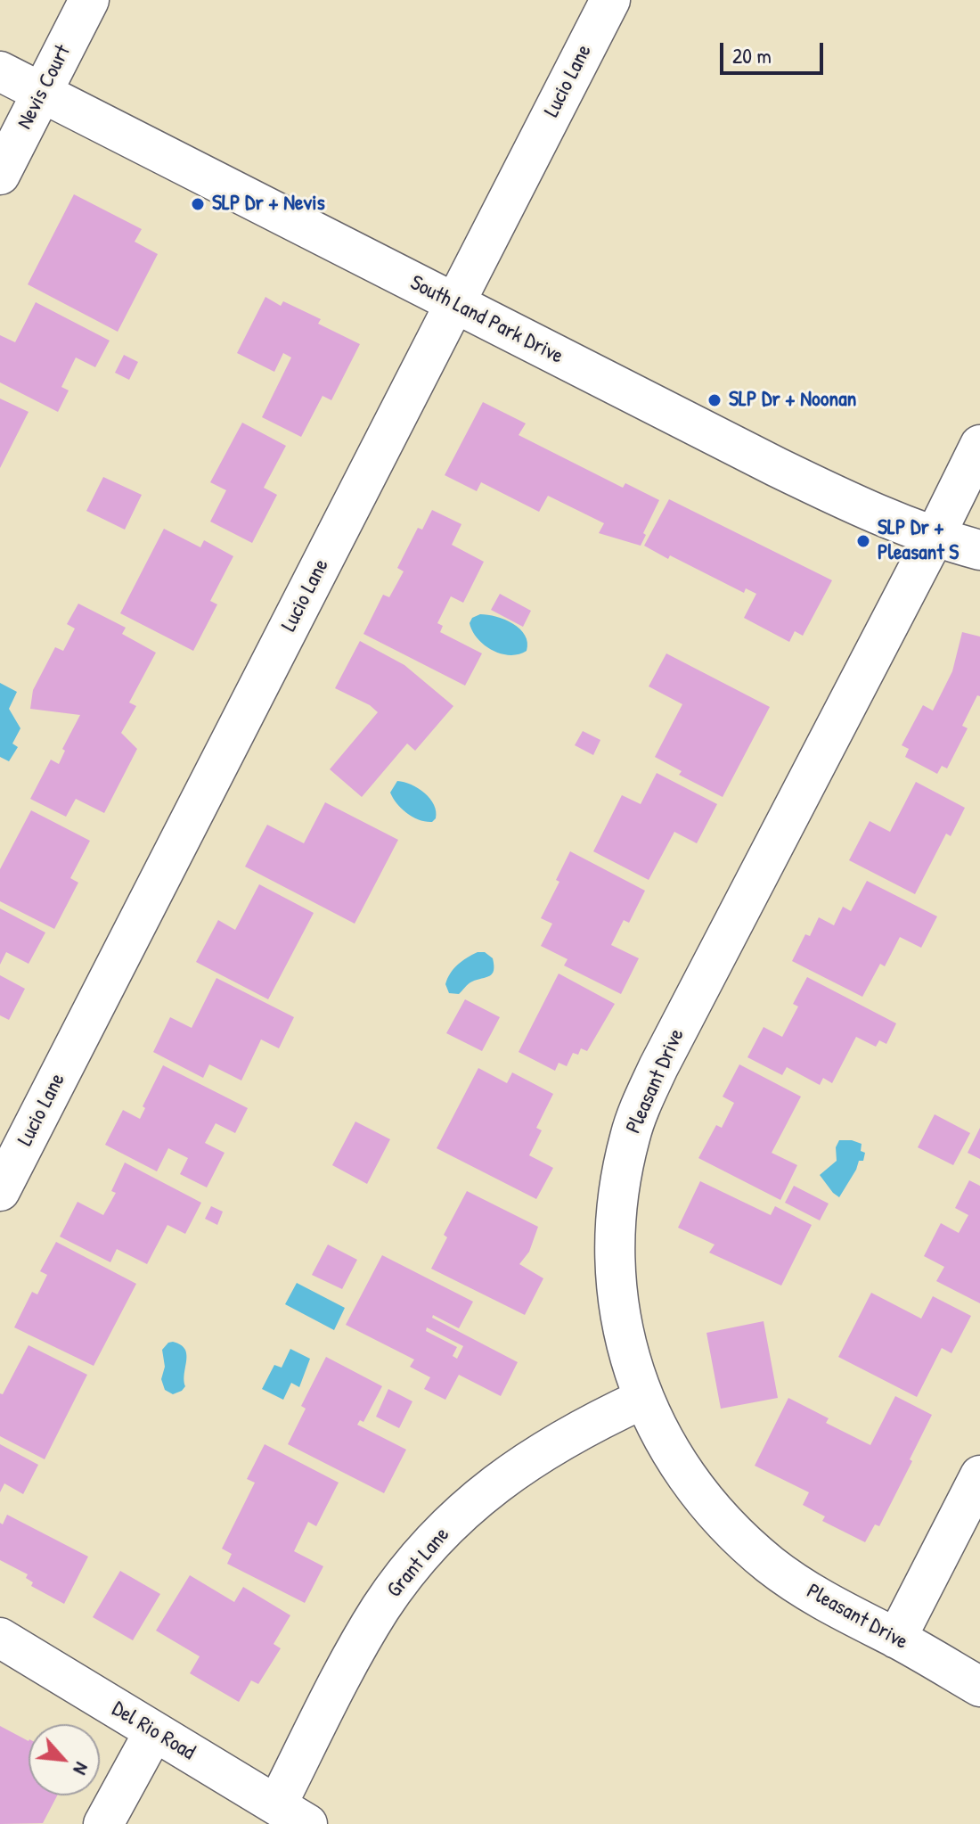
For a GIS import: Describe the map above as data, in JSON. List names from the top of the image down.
{
  "streets": {
    "street": [
      "Lucio Lane",
      "Nevis Court",
      "South Land Park Drive",
      "Pleasant Drive",
      "Grant Lane",
      "Del Rio Road"
    ]
  },
  "crossings": [
    ["Lucio Lane", "South Land Park Drive"],
    ["Nevis Court", "South Land Park Drive"],
    ["South Land Park Drive", "Pleasant Drive"],
    ["Pleasant Drive", "Grant Lane"],
    ["Grant Lane", "Del Rio Road"]
  ],
  "places": ["SLP Dr + Nevis", "SLP Dr + Noonan", "SLP Dr + Pleasant S"],
  "scale_bar": "20 m",
  "north": "bottom right"
}
